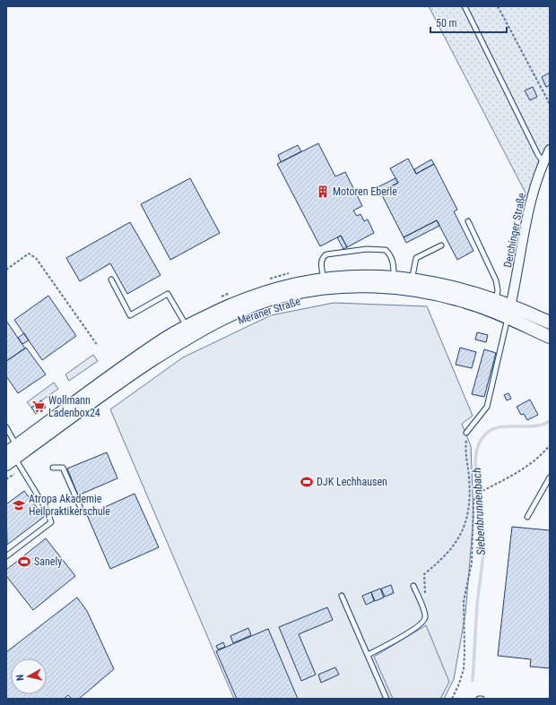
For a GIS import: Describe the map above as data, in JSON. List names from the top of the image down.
{
  "streets": {
    "main road": ["Meraner Straße"],
    "street": ["Derchinger Straße"]
  },
  "crossings": [
    ["Derchinger Straße", "Meraner Straße"]
  ],
  "water": ["Siebenbrunnenbach"],
  "places": {
    "building": ["Motoren Eberle"],
    "supermarket": ["Wollmann Ladenbox24"],
    "sports": ["DJK Lechhausen", "Sanely"],
    "school or university": ["Atropa Akademie Heilpraktikerschule"]
  },
  "scale_bar": "50 m",
  "north": "left"
}
